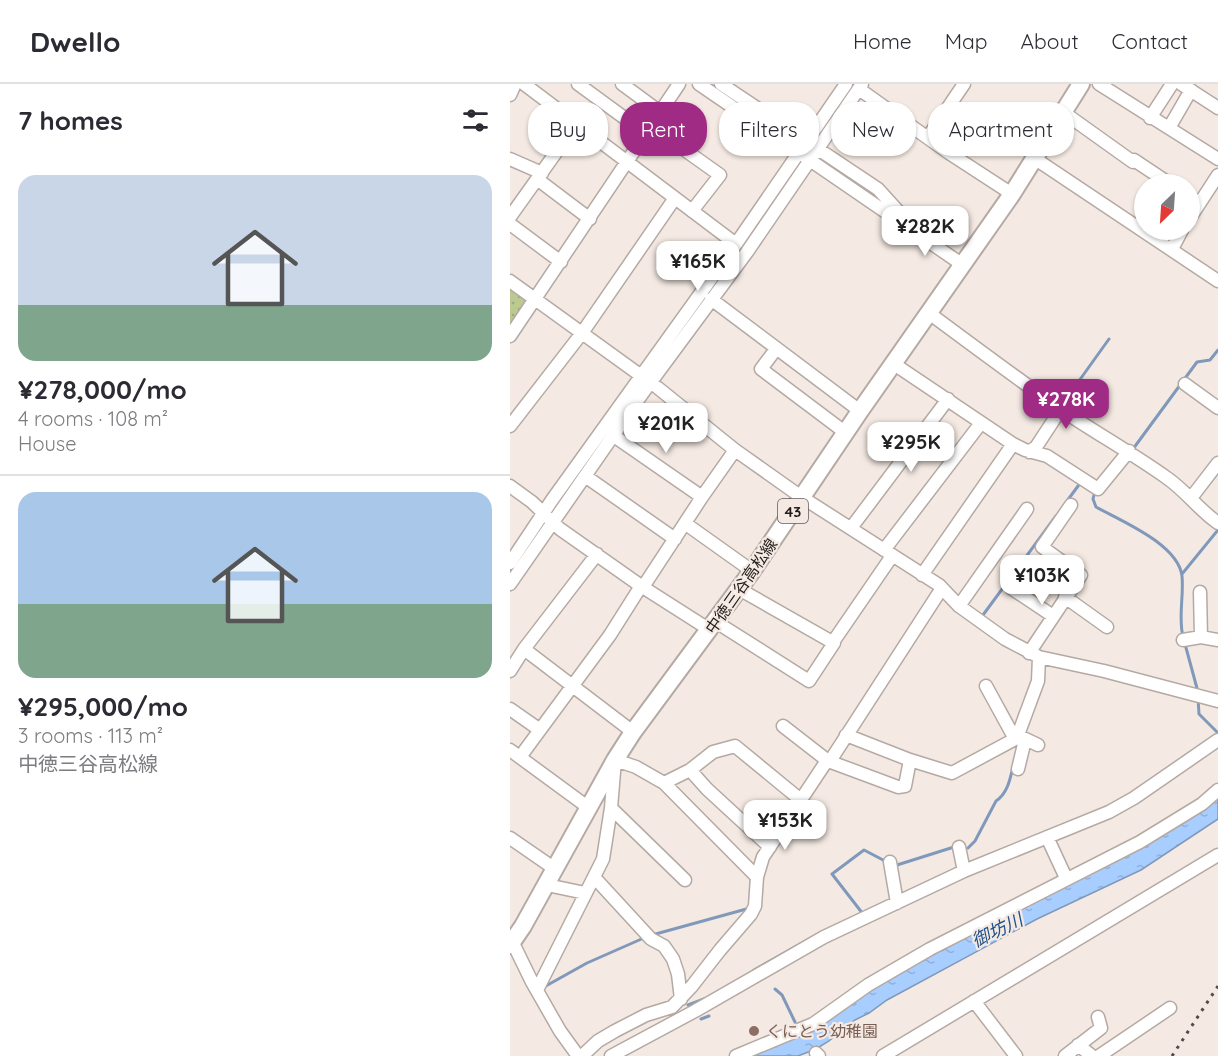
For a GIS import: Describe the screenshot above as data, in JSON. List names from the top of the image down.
{
  "streets": {
    "main road": ["43", "中徳三谷高松線"]
  },
  "water": ["御坊川"],
  "places": ["くにとう幼稚園"],
  "north": "bottom left",
  "page": {
    "header": "Dwello",
    "nav": [
      "Home",
      "Map",
      "About",
      "Contact"
    ],
    "heading": "7 homes",
    "chip": [
      "Buy",
      "Rent",
      "Filters",
      "New",
      "Apartment"
    ],
    "list": [
      {
        "name": "¥278,000/mo",
        "note": "4 rooms · 108 m² · House"
      },
      {
        "name": "¥295,000/mo",
        "note": "3 rooms · 113 m² · 中徳三谷高松線"
      }
    ],
    "price": [
      "¥282K",
      "¥165K",
      "¥278K",
      "¥201K",
      "¥295K",
      "¥103K",
      "¥153K"
    ]
  }
}
